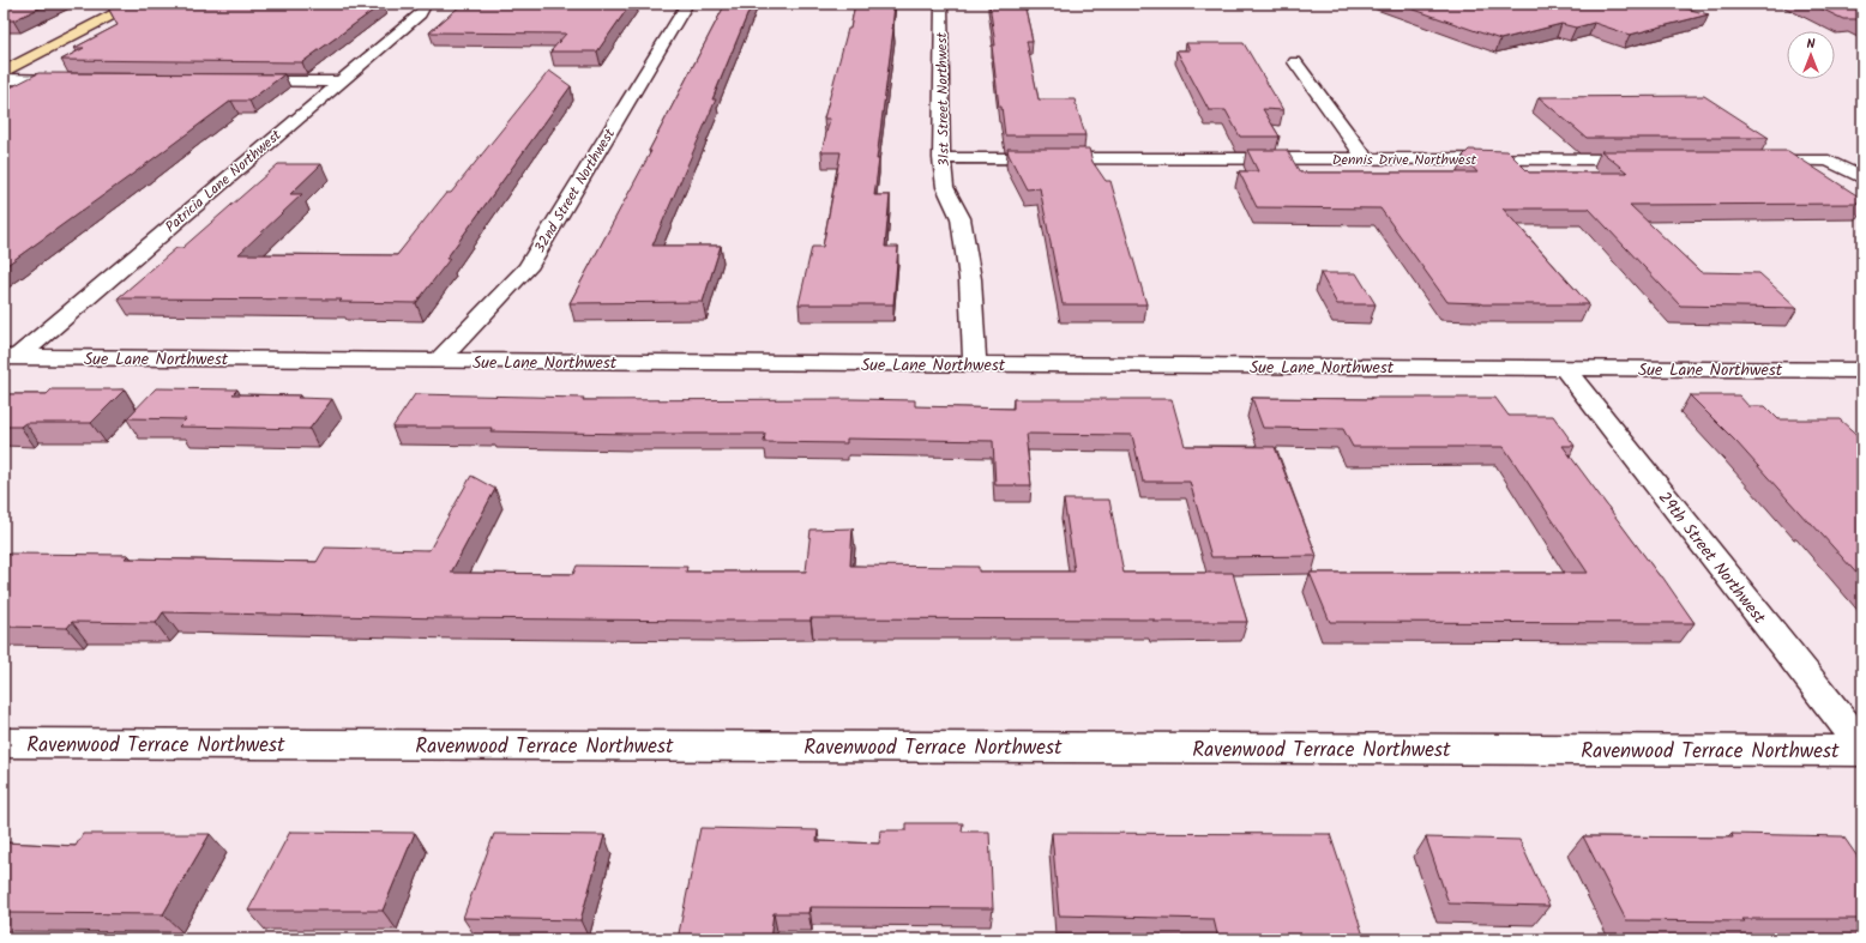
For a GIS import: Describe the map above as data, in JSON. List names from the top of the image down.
{
  "streets": {
    "street": [
      "31st Street Northwest",
      "Dennis Drive Northwest",
      "Patricia Lane Northwest",
      "32nd Street Northwest",
      "Sue Lane Northwest",
      "29th Street Northwest",
      "Ravenwood Terrace Northwest"
    ]
  },
  "crossings": [
    ["31st Street Northwest", "Dennis Drive Northwest"],
    ["31st Street Northwest", "Sue Lane Northwest"],
    ["Patricia Lane Northwest", "Sue Lane Northwest"],
    ["32nd Street Northwest", "Sue Lane Northwest"],
    ["Sue Lane Northwest", "29th Street Northwest"]
  ],
  "north": "top"
}
